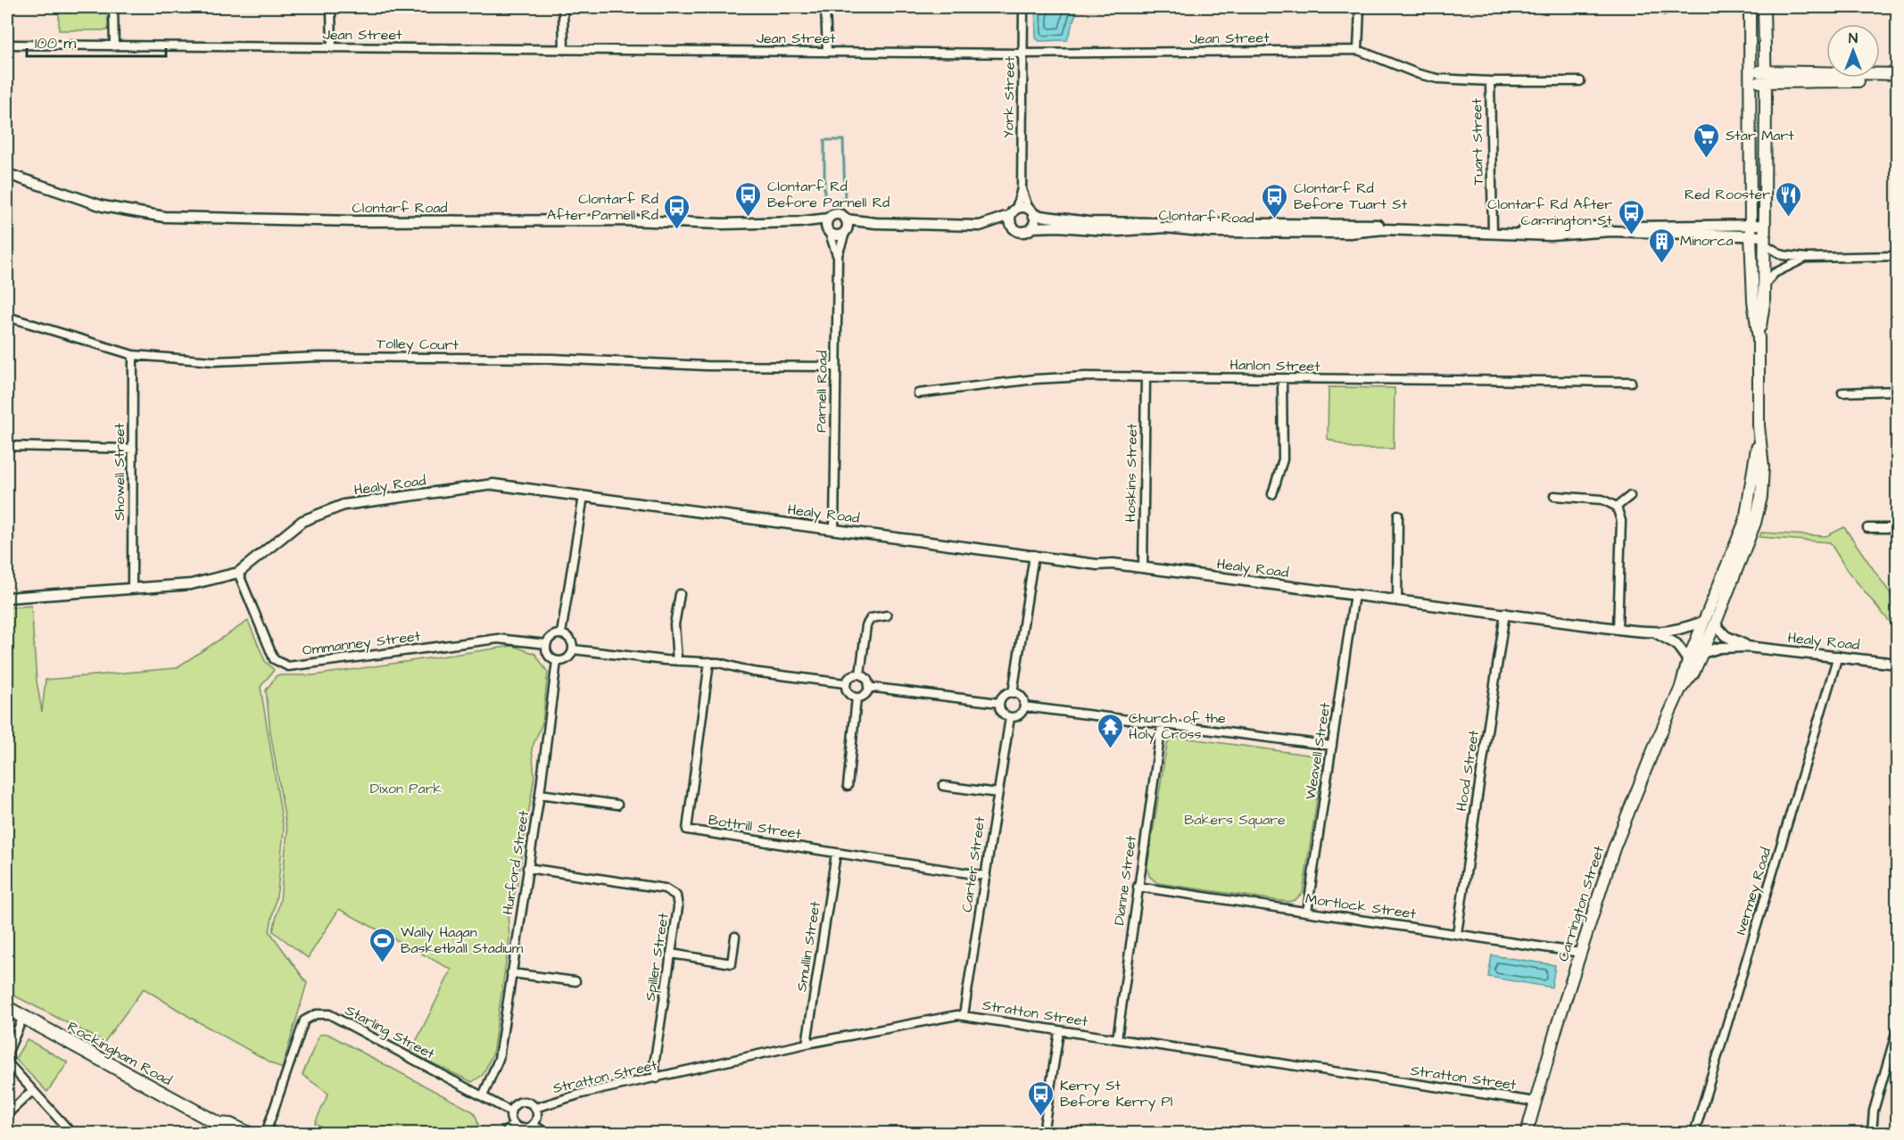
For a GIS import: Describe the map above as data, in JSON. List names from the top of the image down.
{
  "streets": {
    "main road": ["Carrington Street", "Rockingham Road"],
    "street": [
      "Jean Street",
      "York Street",
      "Tuart Street",
      "Clontarf Road",
      "Tolley Court",
      "Hanlon Street",
      "Parnell Road",
      "Showell Street",
      "Hoskins Street",
      "Healy Road",
      "Ommanney Street",
      "Weavell Street",
      "Hood Street",
      "Bottrill Street",
      "Hurford Street",
      "Carter Street",
      "Dianne Street",
      "Ivermey Road",
      "Mortlock Street",
      "Smullin Street",
      "Spiller Street",
      "Stratton Street",
      "Starling Street"
    ]
  },
  "crossings": [
    ["Jean Street", "York Street"],
    ["Jean Street", "Tuart Street"],
    ["York Street", "Clontarf Road"],
    ["Tuart Street", "Clontarf Road"],
    ["Clontarf Road", "Parnell Road"],
    ["Clontarf Road", "Carrington Street"],
    ["Tolley Court", "Parnell Road"],
    ["Tolley Court", "Showell Street"],
    ["Hanlon Street", "Hoskins Street"],
    ["Parnell Road", "Healy Road"],
    ["Showell Street", "Healy Road"],
    ["Hoskins Street", "Healy Road"],
    ["Healy Road", "Ommanney Street"],
    ["Healy Road", "Weavell Street"],
    ["Healy Road", "Hood Street"],
    ["Healy Road", "Ivermey Road"],
    ["Healy Road", "Carrington Street"],
    ["Ommanney Street", "Hurford Street"],
    ["Weavell Street", "Mortlock Street"],
    ["Hood Street", "Mortlock Street"],
    ["Bottrill Street", "Carter Street"],
    ["Bottrill Street", "Smullin Street"],
    ["Hurford Street", "Spiller Street"],
    ["Hurford Street", "Starling Street"],
    ["Carter Street", "Stratton Street"],
    ["Dianne Street", "Mortlock Street"],
    ["Dianne Street", "Stratton Street"],
    ["Carrington Street", "Mortlock Street"],
    ["Carrington Street", "Stratton Street"],
    ["Smullin Street", "Stratton Street"],
    ["Spiller Street", "Stratton Street"],
    ["Stratton Street", "Starling Street"]
  ],
  "parks": ["Dixon Park", "Bakers Square"],
  "places": {
    "supermarket": ["Star Mart"],
    "bus stop": [
      "Clontarf Rd Before Parnell Rd",
      "Clontarf Rd Before Tuart St",
      "Clontarf Rd After Parnell Rd",
      "Clontarf Rd After Carrington St",
      "Kerry St Before Kerry Pl"
    ],
    "restaurant": ["Red Rooster"],
    "building": ["Minorca"],
    "temple": ["Church of the Holy Cross"],
    "sports": ["Wally Hagan Basketball Stadium"]
  },
  "scale_bar": "100 m",
  "north": "top"
}
